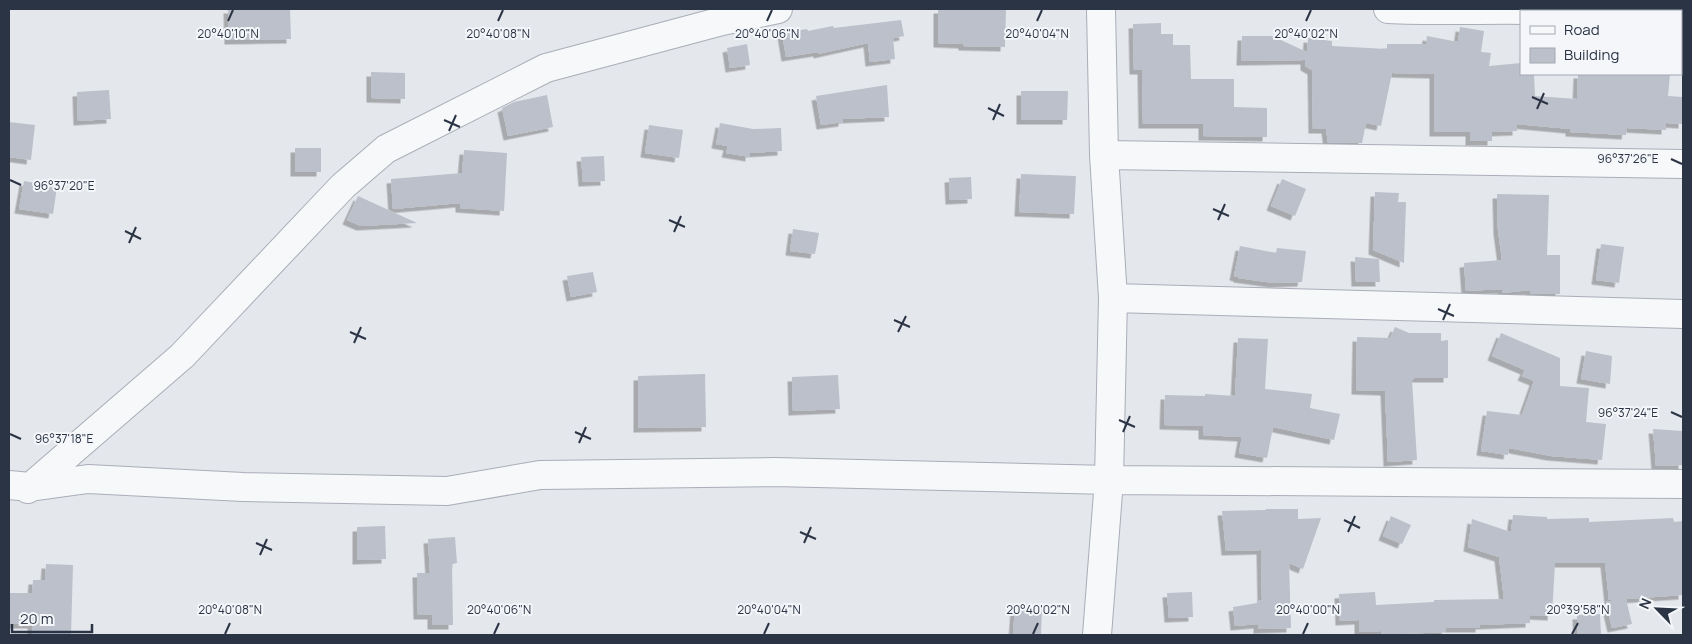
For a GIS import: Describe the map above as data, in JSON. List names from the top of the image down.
{
  "legend": ["Road", "Building"],
  "scale_bar": "20 m",
  "north": "top left",
  "coordinates": [
    "20°40'10\"N",
    "20°40'08\"N",
    "20°40'06\"N",
    "20°40'04\"N",
    "20°40'02\"N",
    "96°37'26\"E",
    "96°37'20\"E",
    "96°37'24\"E",
    "96°37'18\"E",
    "20°40'00\"N",
    "20°39'58\"N"
  ]
}
